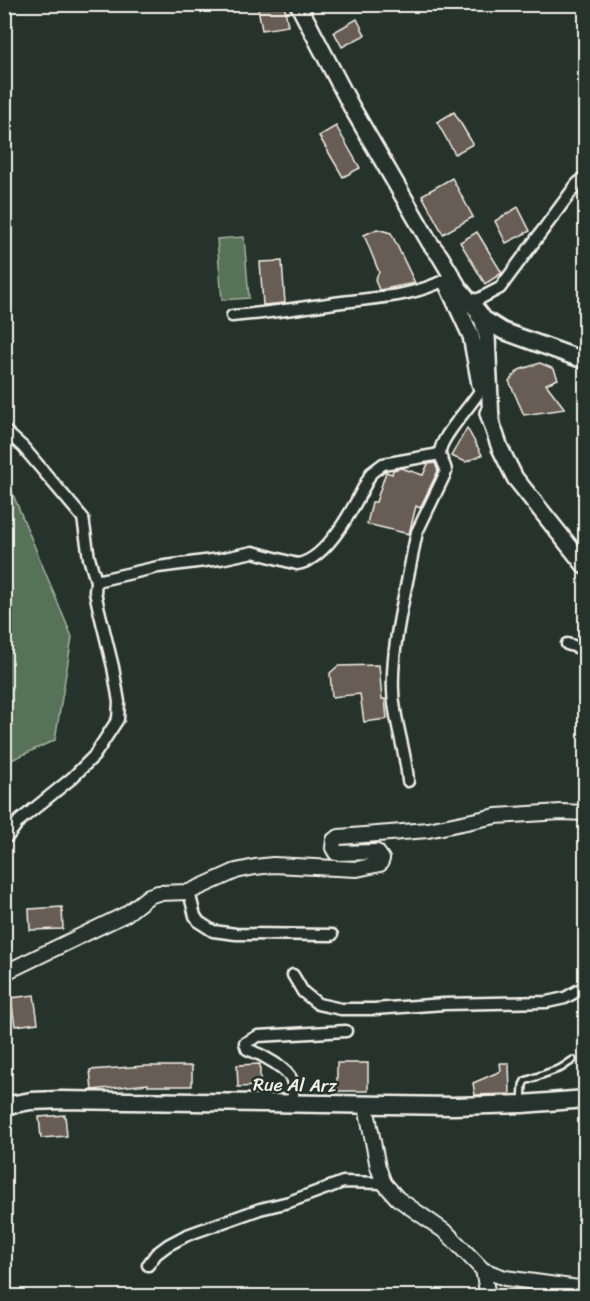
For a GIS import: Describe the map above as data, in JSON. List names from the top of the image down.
{
  "streets": {
    "main road": ["Rue Al Arz"]
  }
}
